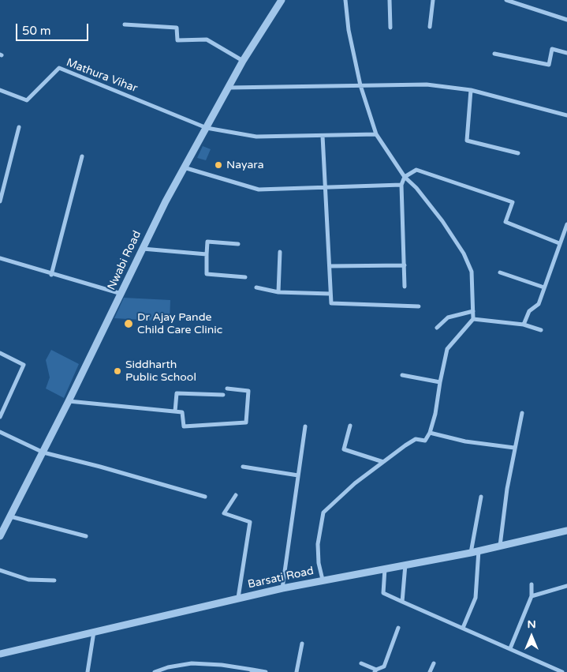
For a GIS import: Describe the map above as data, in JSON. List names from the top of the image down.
{
  "streets": {
    "street": ["Mathura Vihar", "Nwabi Road", "Barsati Road"]
  },
  "crossings": [
    ["Mathura Vihar", "Nwabi Road"]
  ],
  "places": ["Nayara", "Dr Ajay Pande Child Care Clinic", "Siddharth Public School"],
  "scale_bar": "50 m",
  "north": "top"
}
